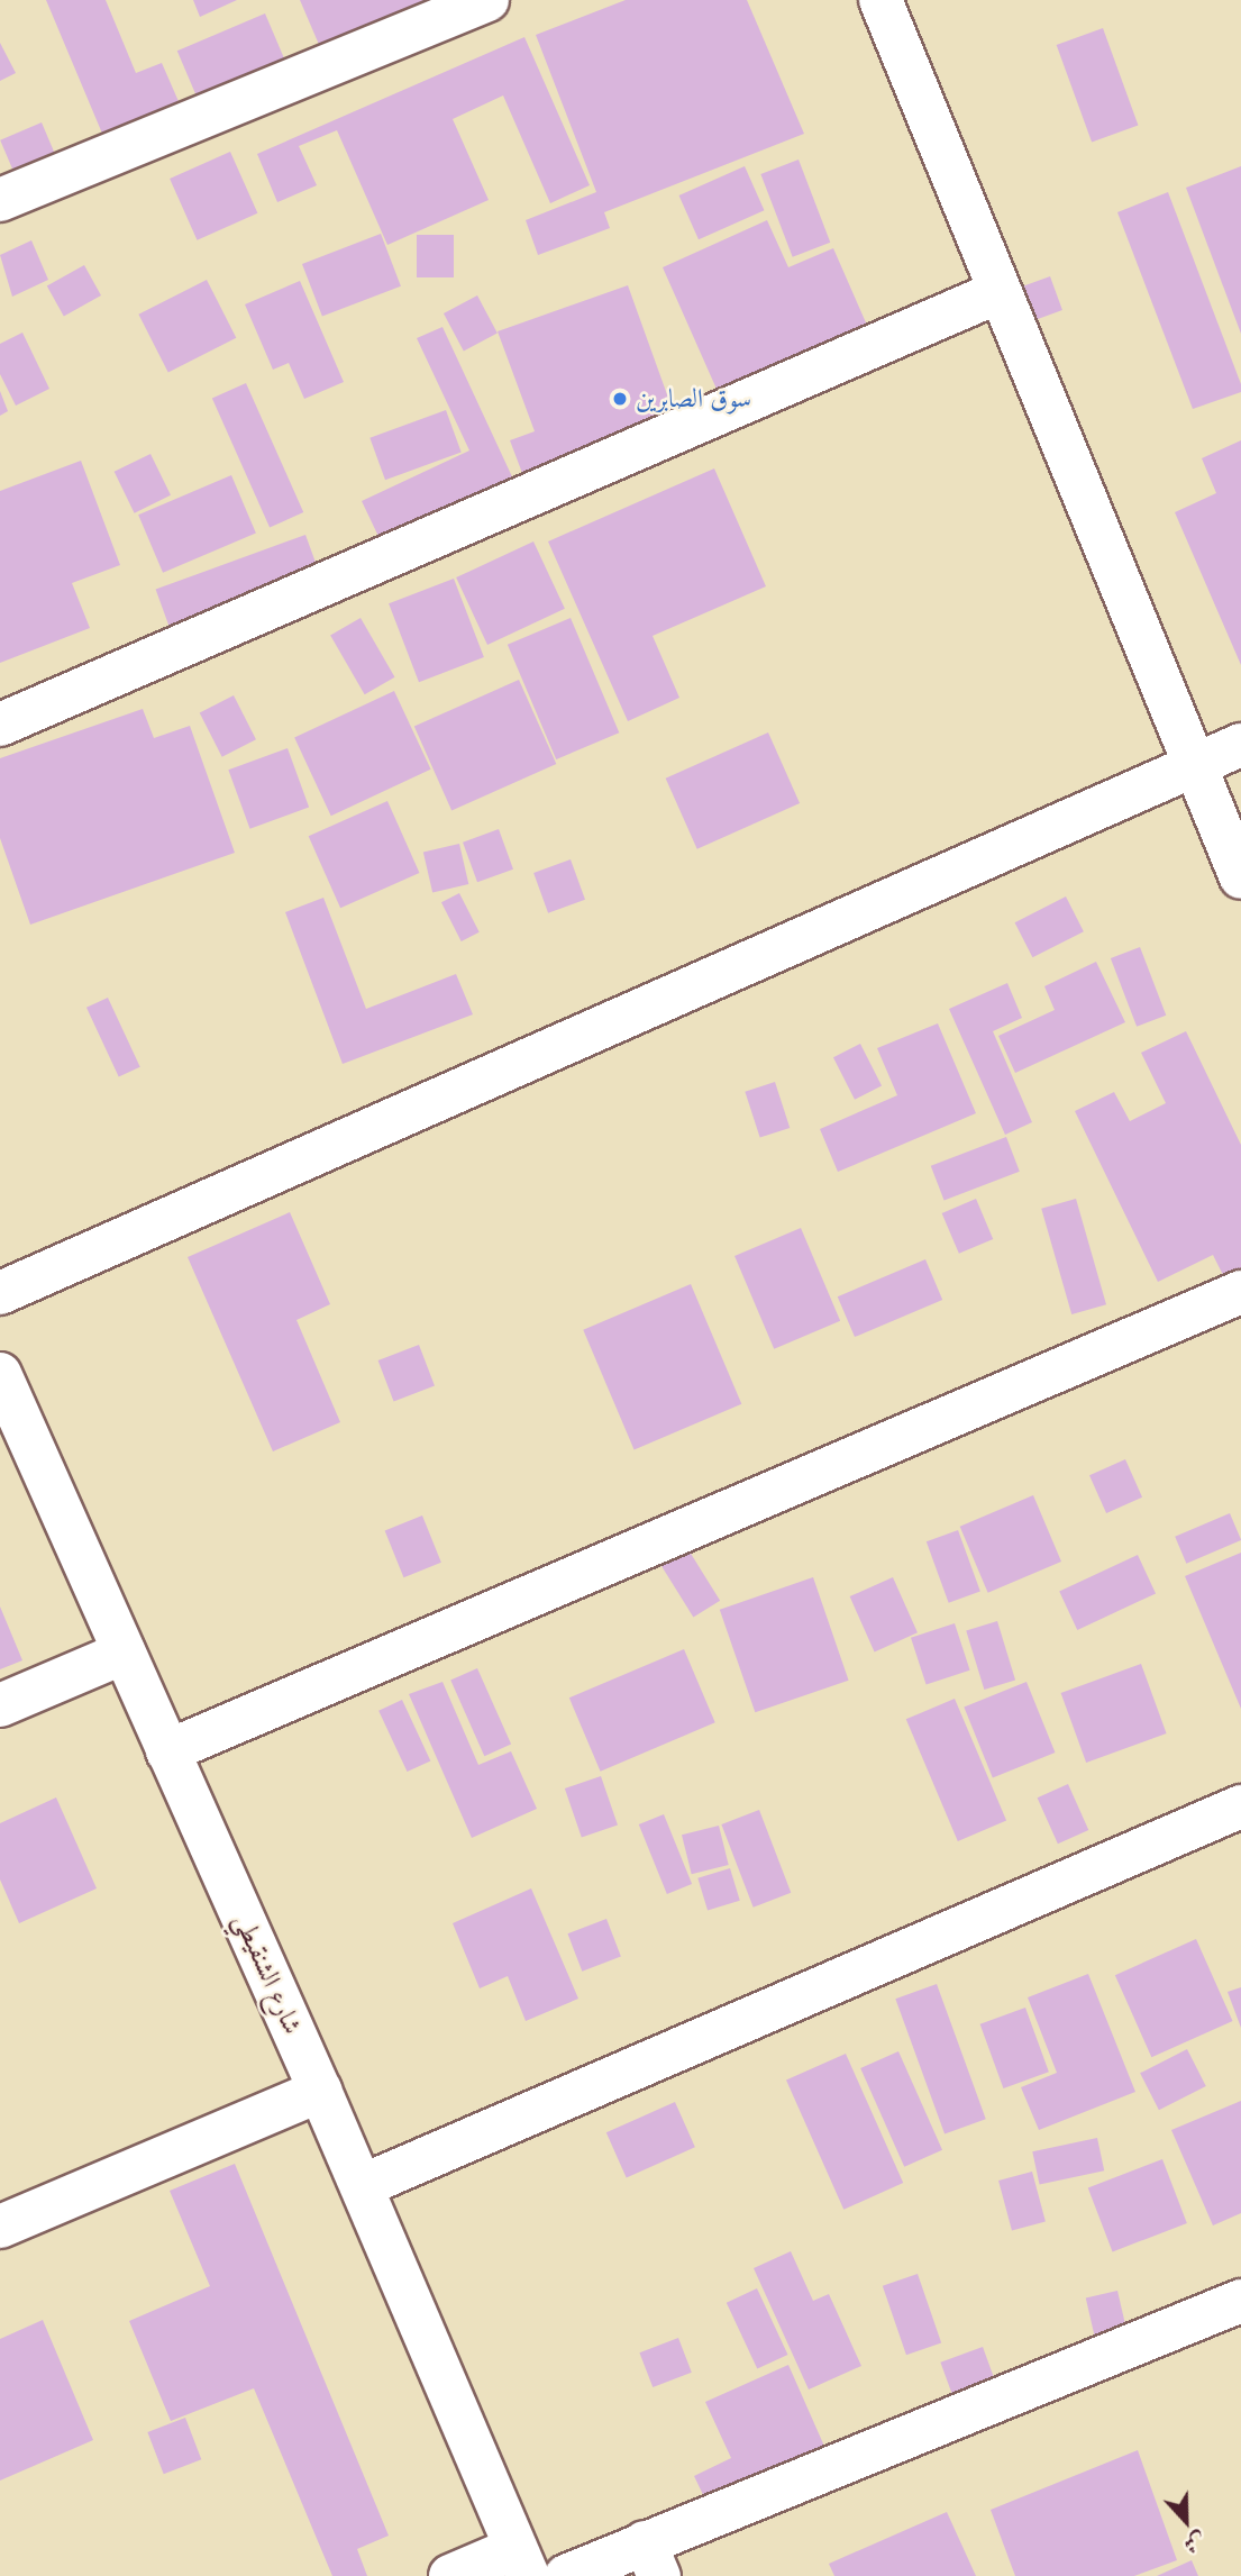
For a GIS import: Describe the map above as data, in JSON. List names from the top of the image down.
{
  "streets": {
    "street": ["شارع الشنقيطي"]
  },
  "places": ["سوق الصابرين"],
  "north": "bottom"
}
